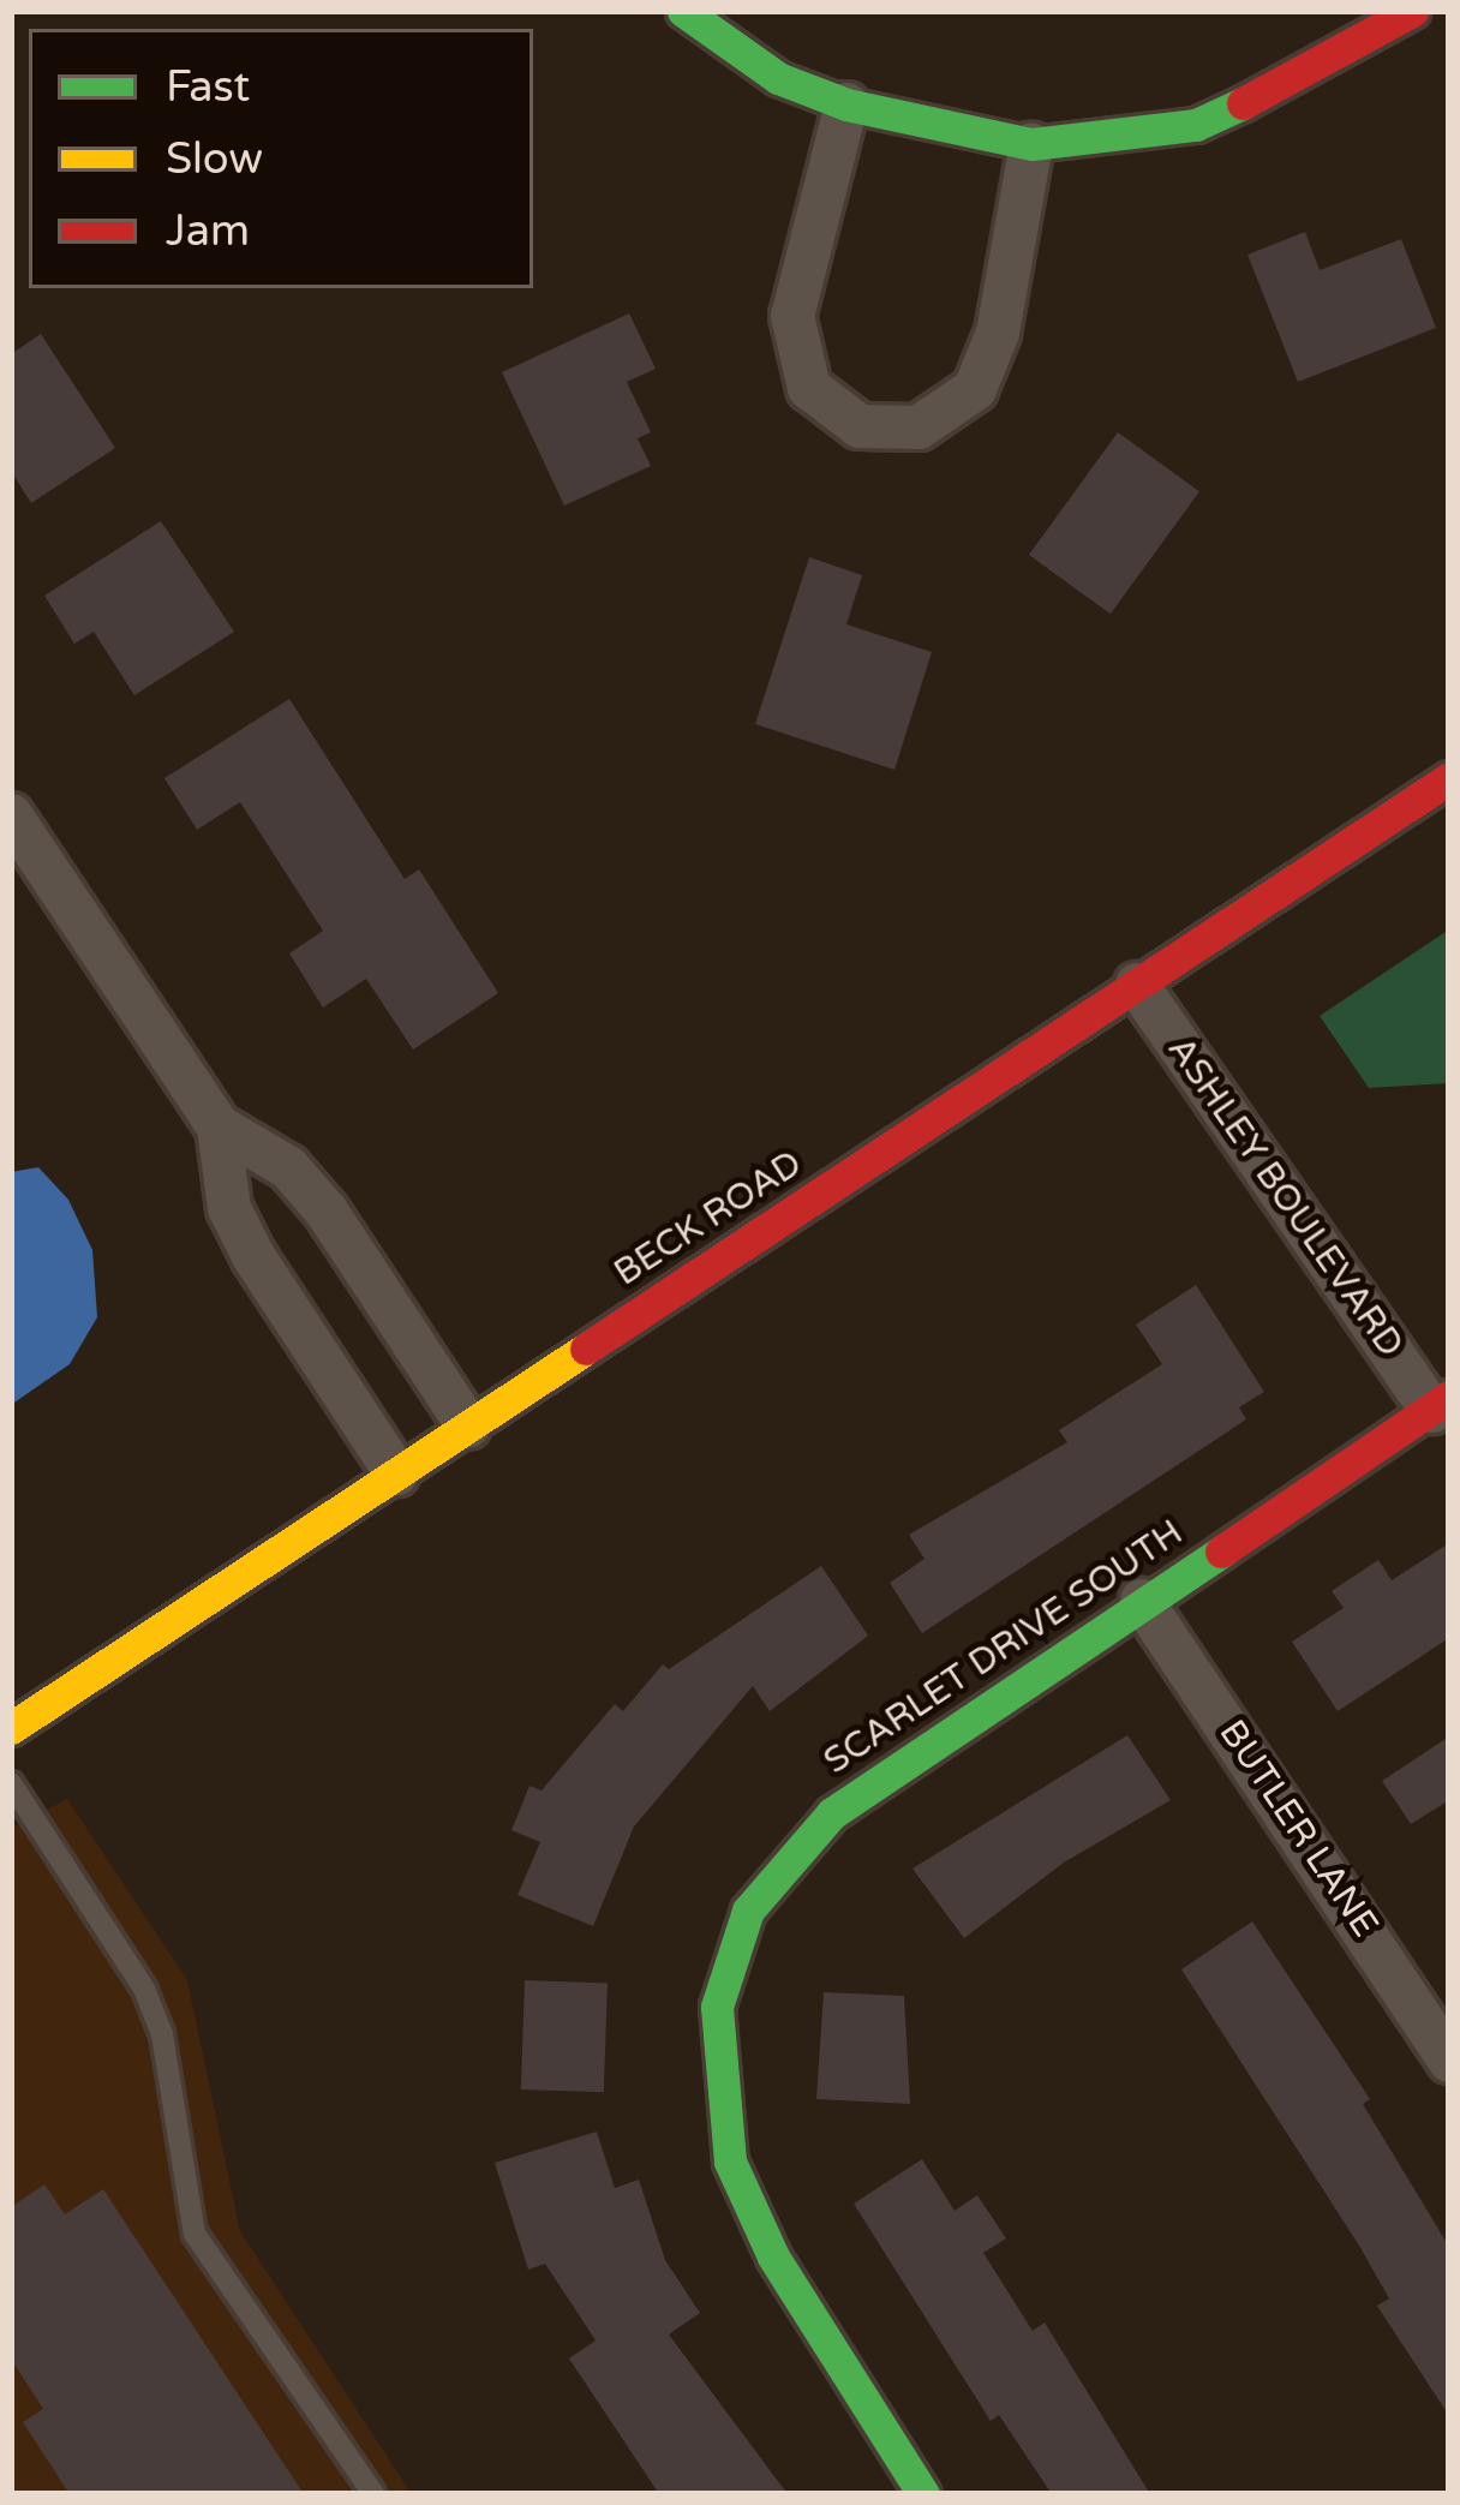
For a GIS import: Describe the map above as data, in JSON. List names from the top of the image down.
{
  "streets": {
    "street": [
      "ASHLEY BOULEVARD",
      "BECK ROAD",
      "SCARLET DRIVE SOUTH",
      "BUTLER LANE"
    ]
  },
  "crossings": [
    ["ASHLEY BOULEVARD", "BECK ROAD"],
    ["ASHLEY BOULEVARD", "SCARLET DRIVE SOUTH"],
    ["SCARLET DRIVE SOUTH", "BUTLER LANE"]
  ],
  "legend": ["Fast", "Slow", "Jam"]
}
